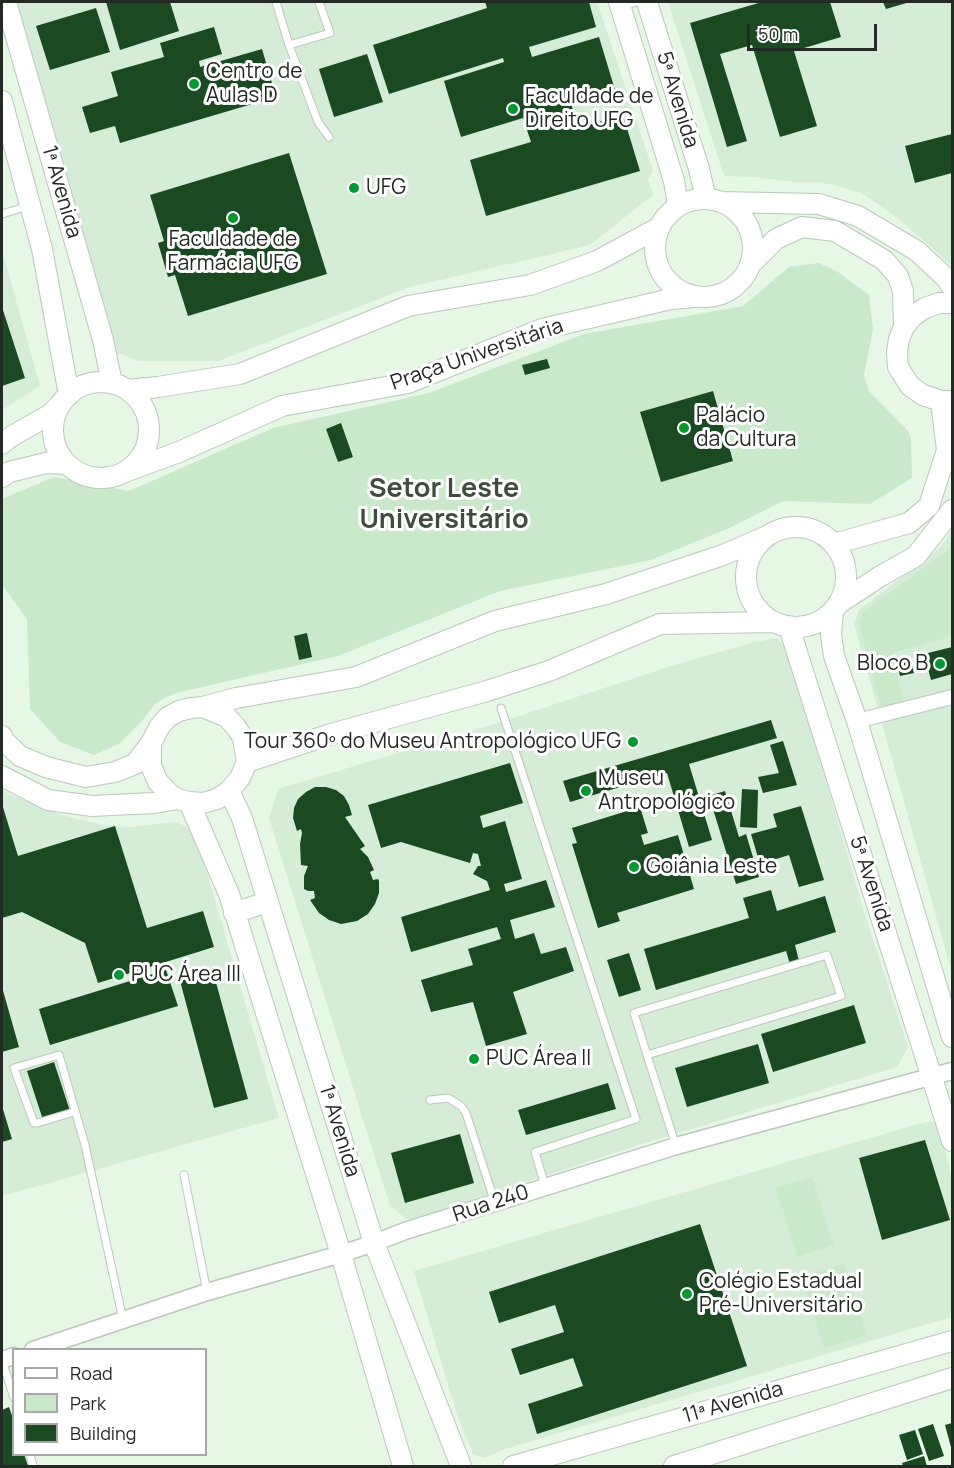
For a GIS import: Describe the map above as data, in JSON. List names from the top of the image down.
{
  "streets": {
    "main road": [
      "5ª Avenida",
      "1ª Avenida",
      "Praça Universitária",
      "11ª Avenida"
    ],
    "street": ["Rua 240"]
  },
  "crossings": [
    ["5ª Avenida", "Praça Universitária"],
    ["5ª Avenida", "Rua 240"],
    ["1ª Avenida", "Praça Universitária"],
    ["1ª Avenida", "Rua 240"]
  ],
  "districts": ["Setor Leste Universitário"],
  "places": [
    "Centro de Aulas D",
    "Faculdade de Direito UFG",
    "UFG",
    "Faculdade de Farmácia UFG",
    "Palácio da Cultura",
    "Bloco B",
    "Tour 360º do Museu Antropológico UFG",
    "Museu Antropológico",
    "Goiânia Leste",
    "PUC Área III",
    "PUC Área II",
    "Colégio Estadual Pré-Universitário"
  ],
  "legend": ["Road", "Park", "Building"],
  "scale_bar": "50 m"
}
